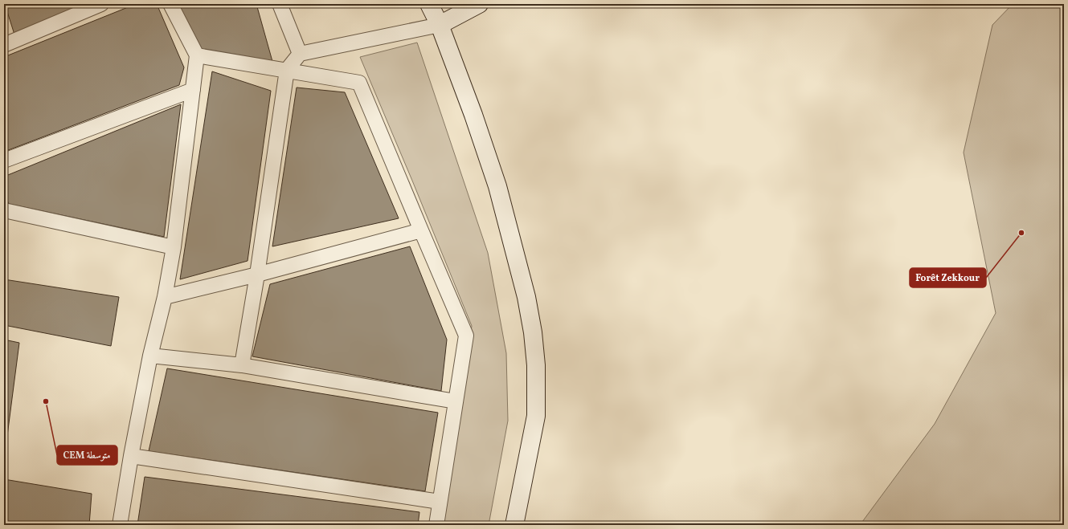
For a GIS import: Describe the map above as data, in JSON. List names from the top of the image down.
{
  "places": ["Forêt Zekkour", "CEM متوسطة"]
}
